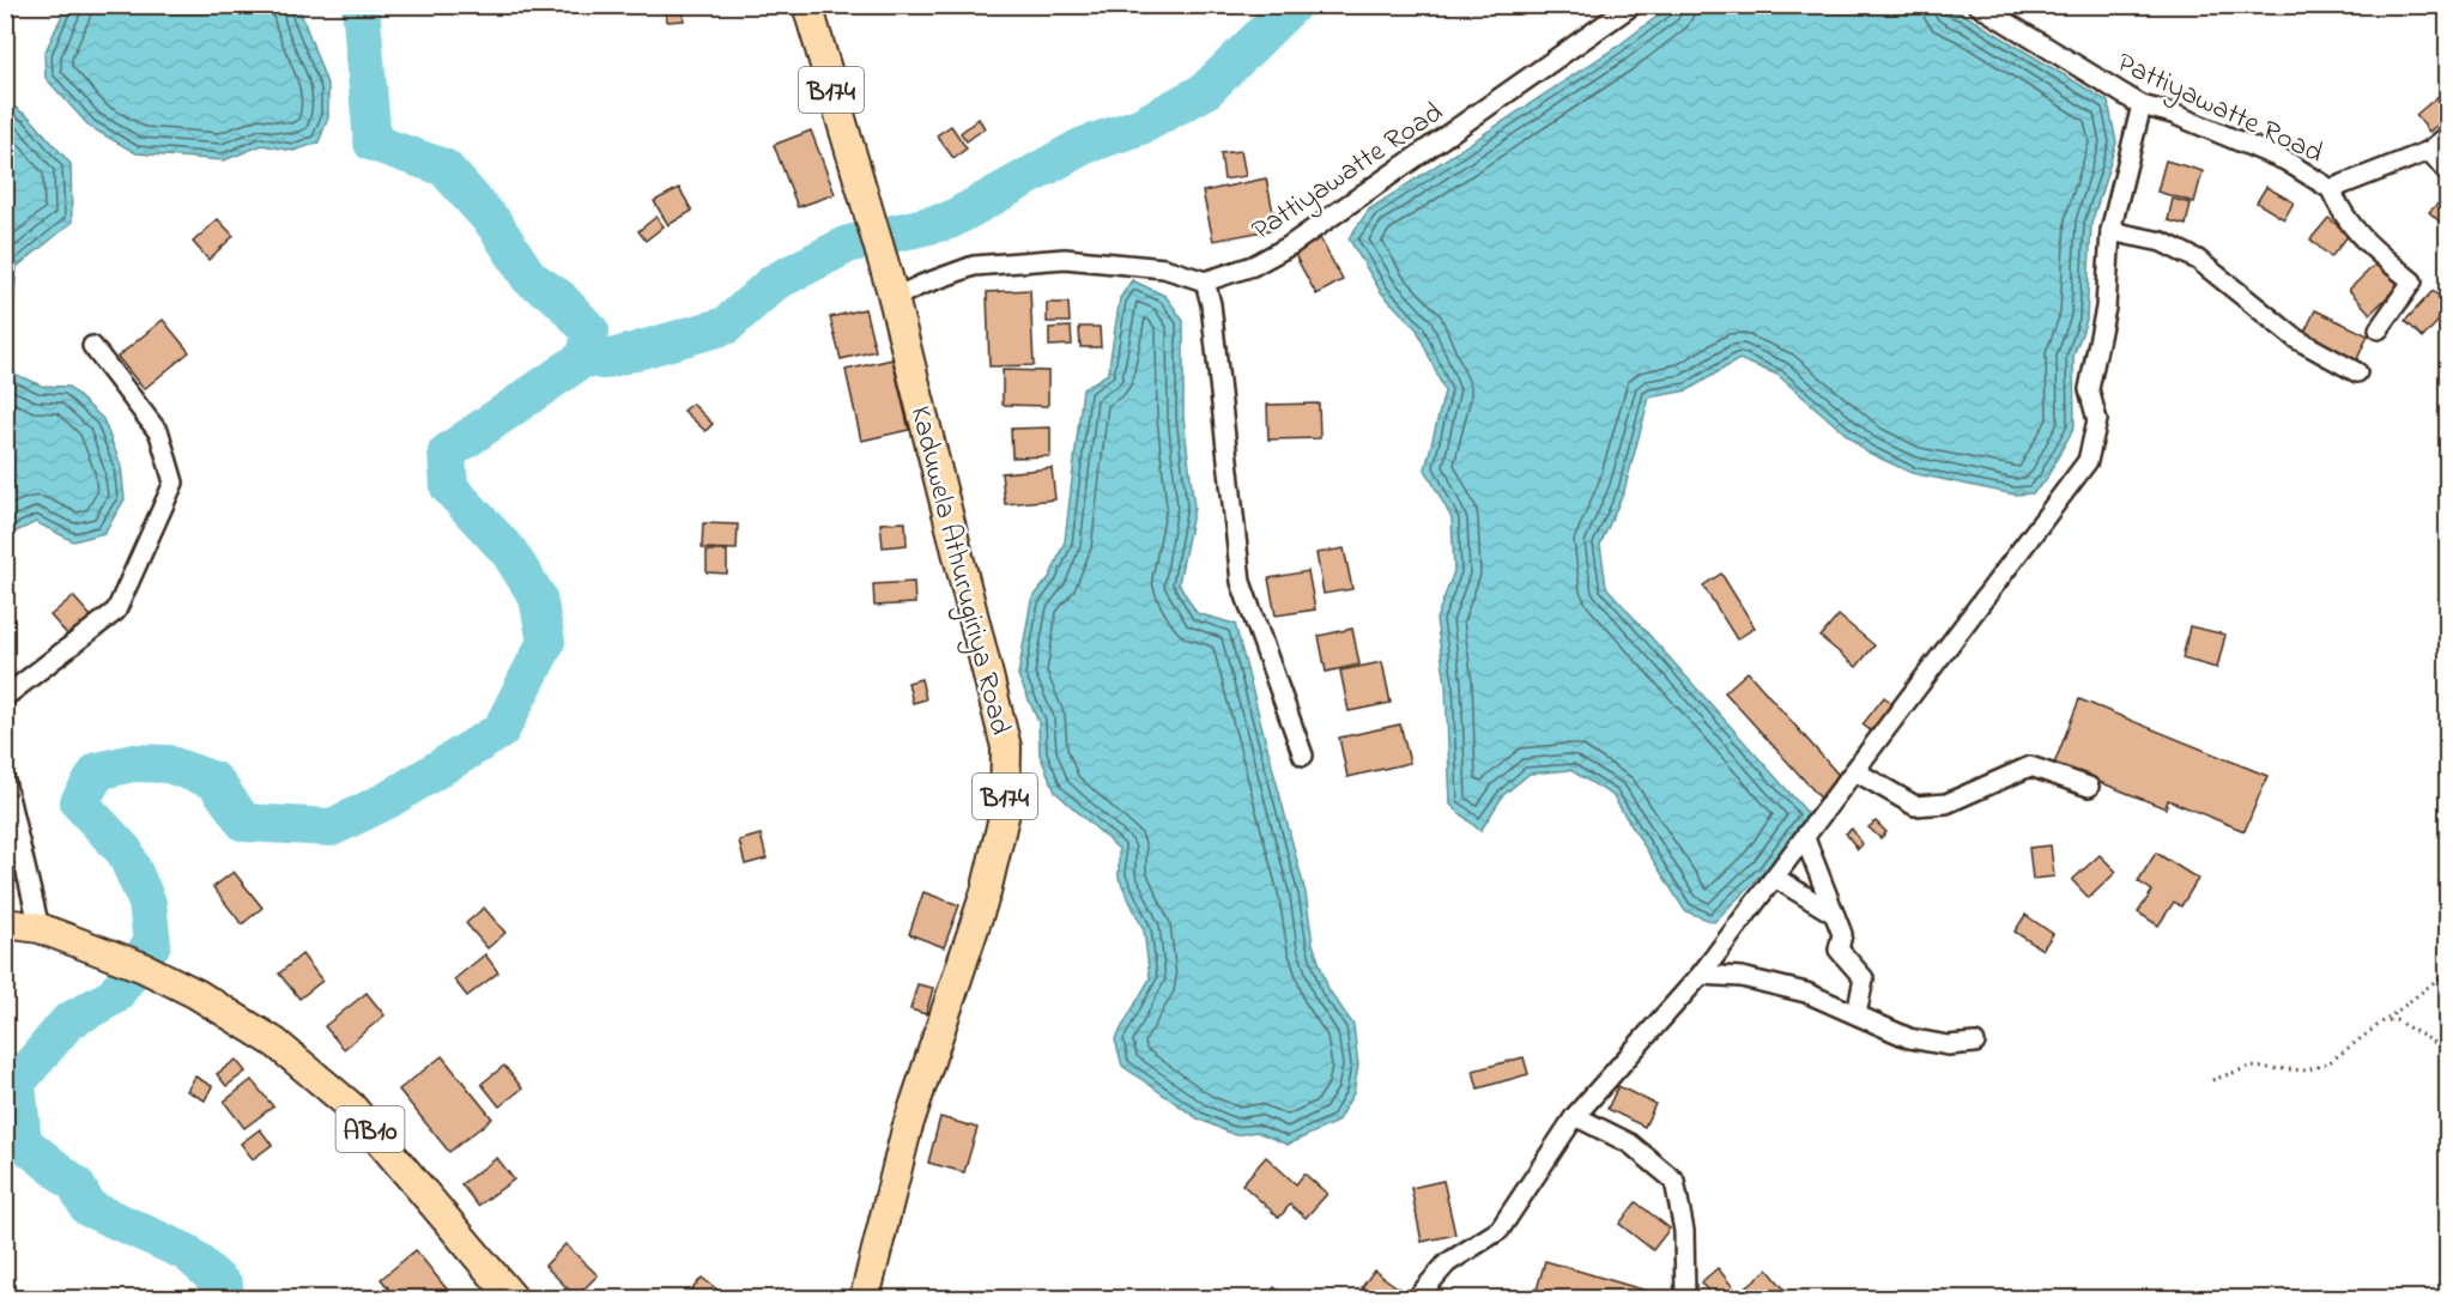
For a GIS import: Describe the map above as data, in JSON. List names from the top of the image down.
{
  "streets": {
    "main road": ["B174", "Kaduwela Athurugiriya Road", "AB10"],
    "street": ["Pattiyawatte Road"]
  }
}
